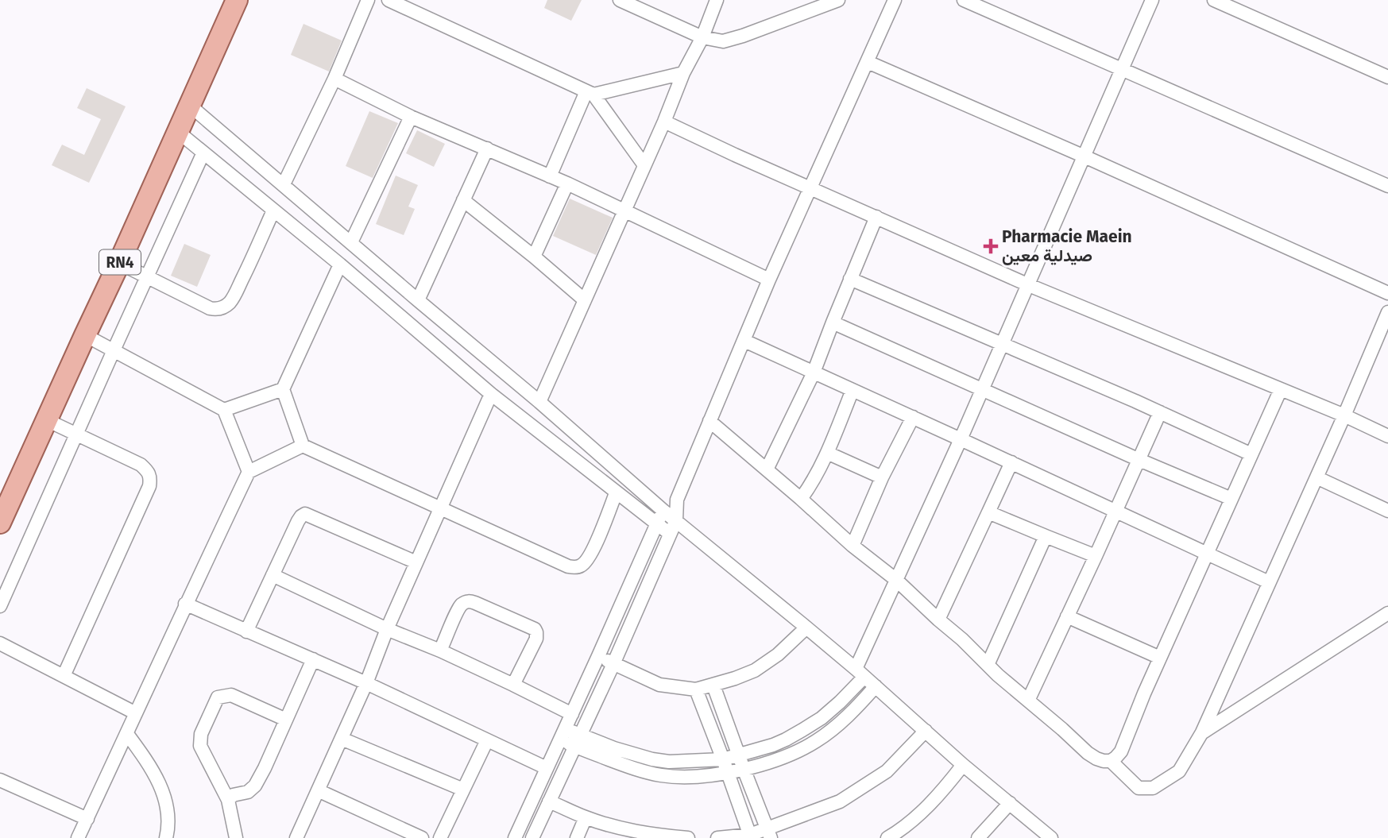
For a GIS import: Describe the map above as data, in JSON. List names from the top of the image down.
{
  "streets": {
    "main road": ["RN4"]
  },
  "places": {
    "health": ["Pharmacie Maein صيدلية معين"]
  }
}
